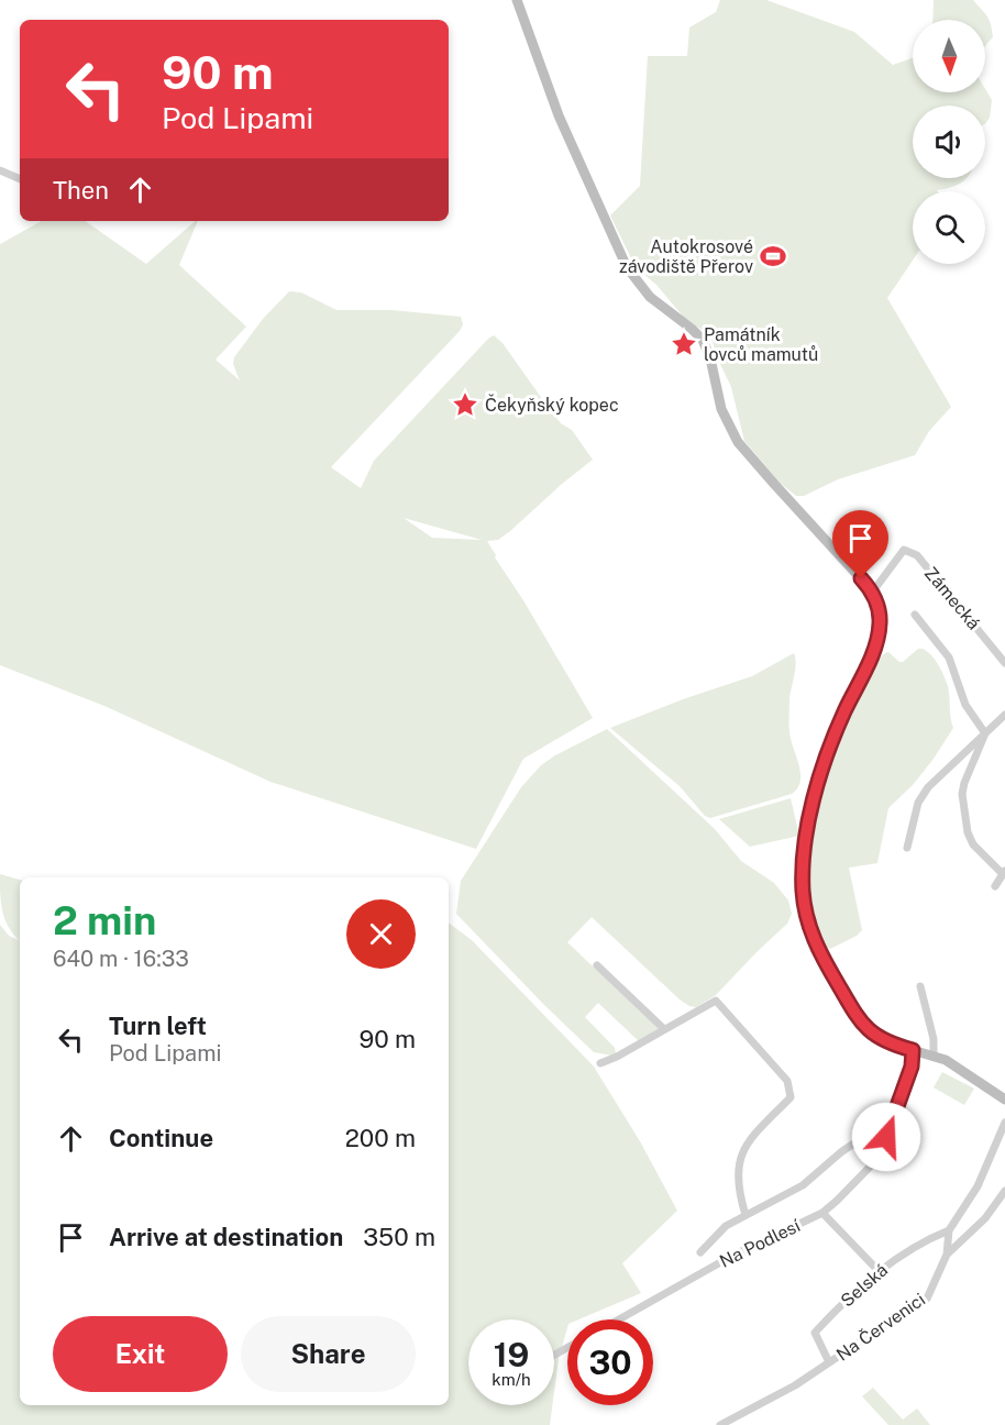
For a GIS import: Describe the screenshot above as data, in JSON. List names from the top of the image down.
{
  "streets": {
    "street": [
      "Zámecká",
      "Na Podlesí",
      "Selská",
      "Na Červenici"
    ]
  },
  "crossings": [
    ["Selská", "Na Červenici"]
  ],
  "places": {
    "sports": ["Autokrosové závodiště Přerov"],
    "place": ["Památník lovců mamutů", "Čekyňský kopec"]
  },
  "north": "bottom",
  "page": {
    "turn": ["90 m", "Pod Lipami"],
    "then": "Then",
    "heading": ["2 min", "640 m · 16:33"],
    "list": [
      {
        "name": "Turn left",
        "note": "Pod Lipami",
        "value": "90 m"
      },
      {
        "name": "Continue",
        "value": "200 m"
      },
      {
        "name": "Arrive at destination",
        "value": "350 m"
      }
    ],
    "buttons": ["Exit", "Share"],
    "speed": "19 km/h",
    "limit": "30"
  }
}
